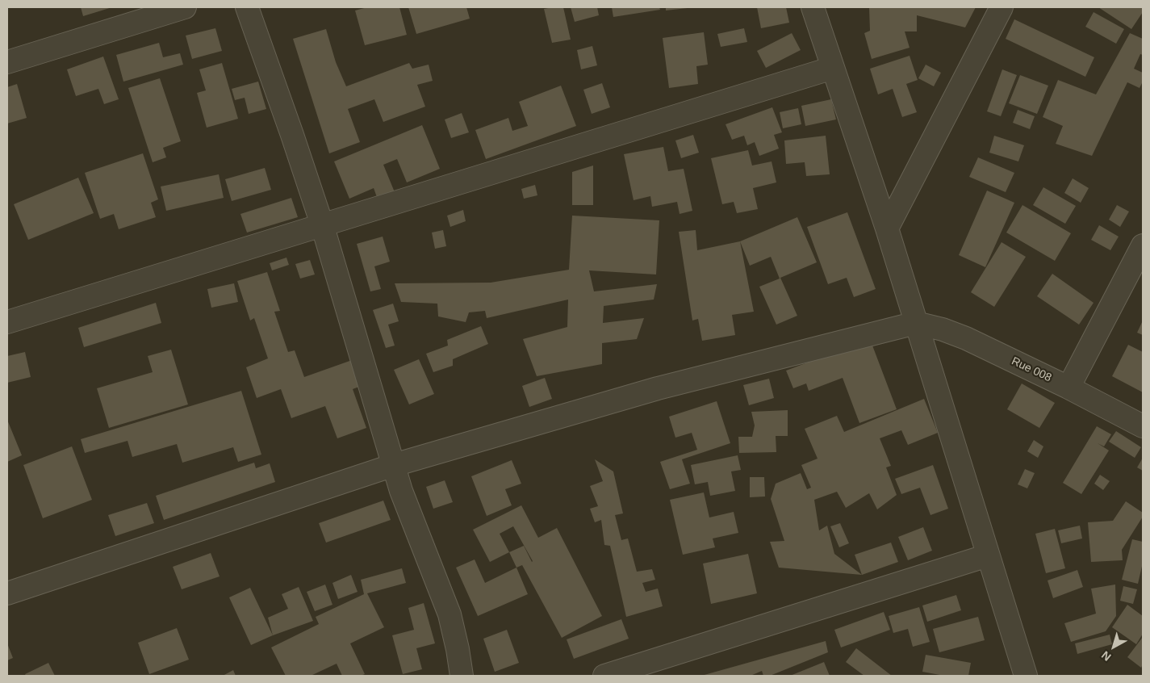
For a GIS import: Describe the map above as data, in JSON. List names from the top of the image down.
{
  "streets": {
    "street": ["Rue 008"]
  },
  "north": "bottom left"
}
